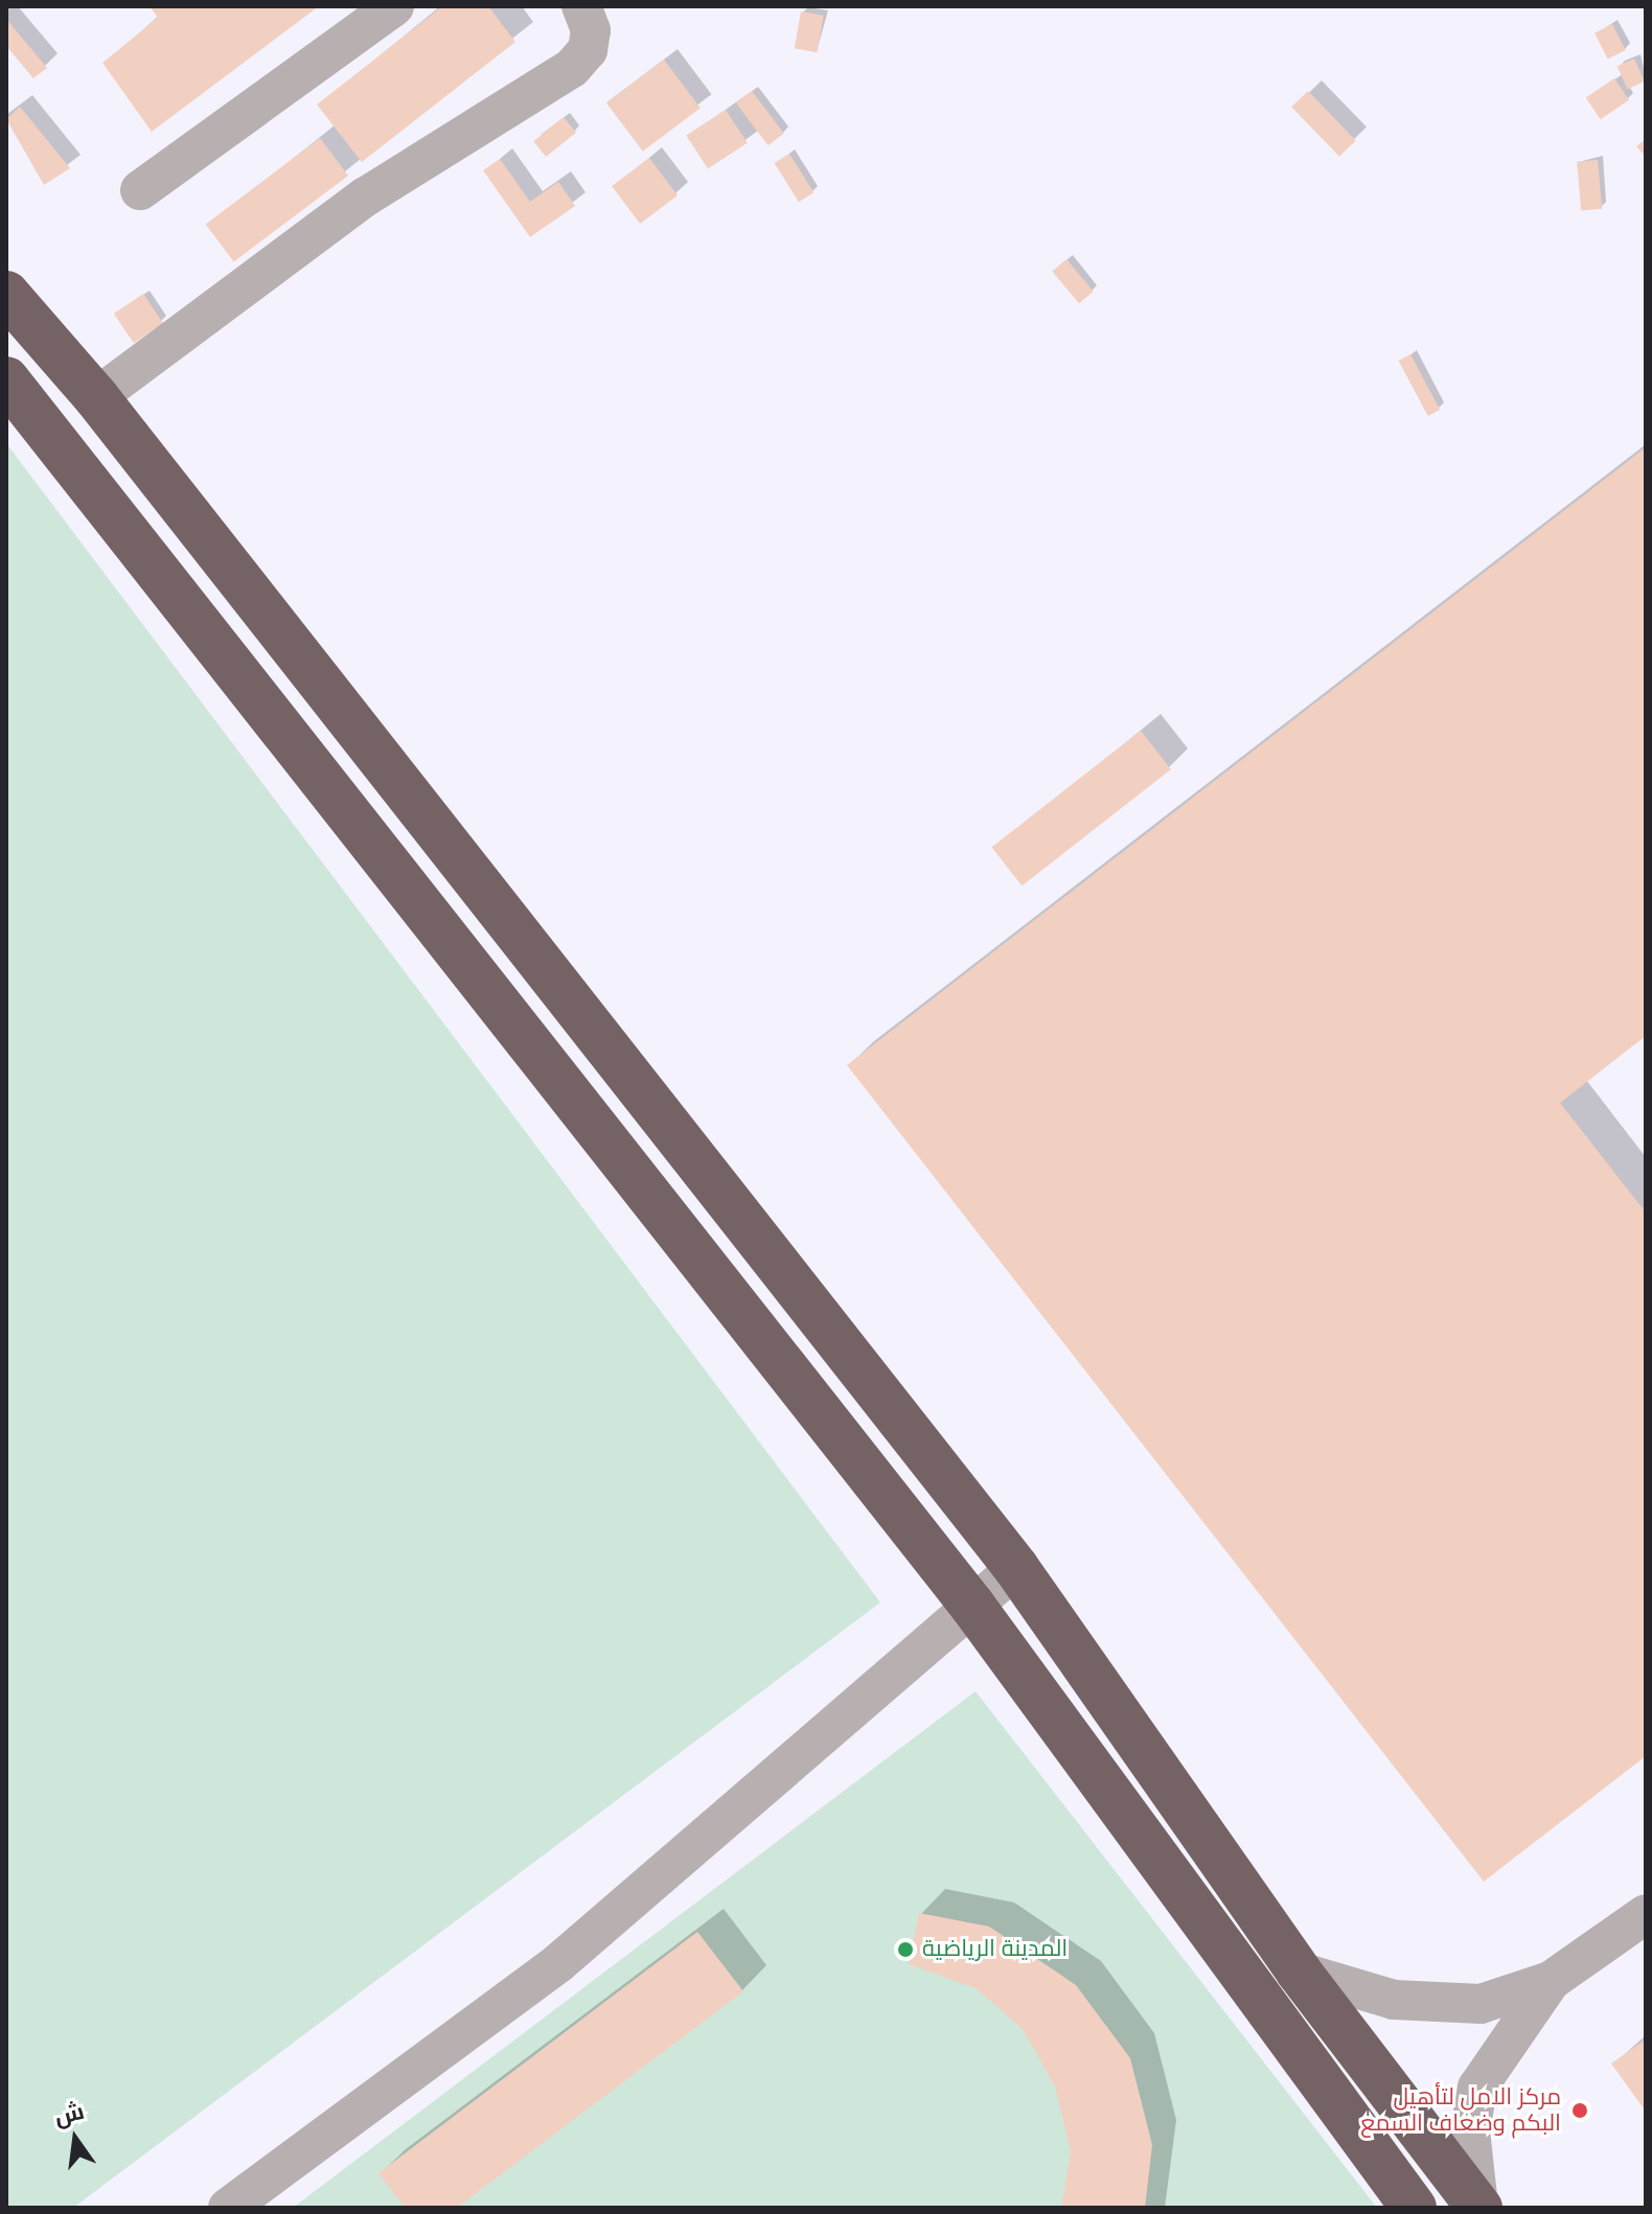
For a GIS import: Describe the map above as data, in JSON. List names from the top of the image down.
{
  "places": ["المدينة الرياضية", "مركز الامل لتأهيل البكم وضعاف السمع"],
  "north": "top"
}
